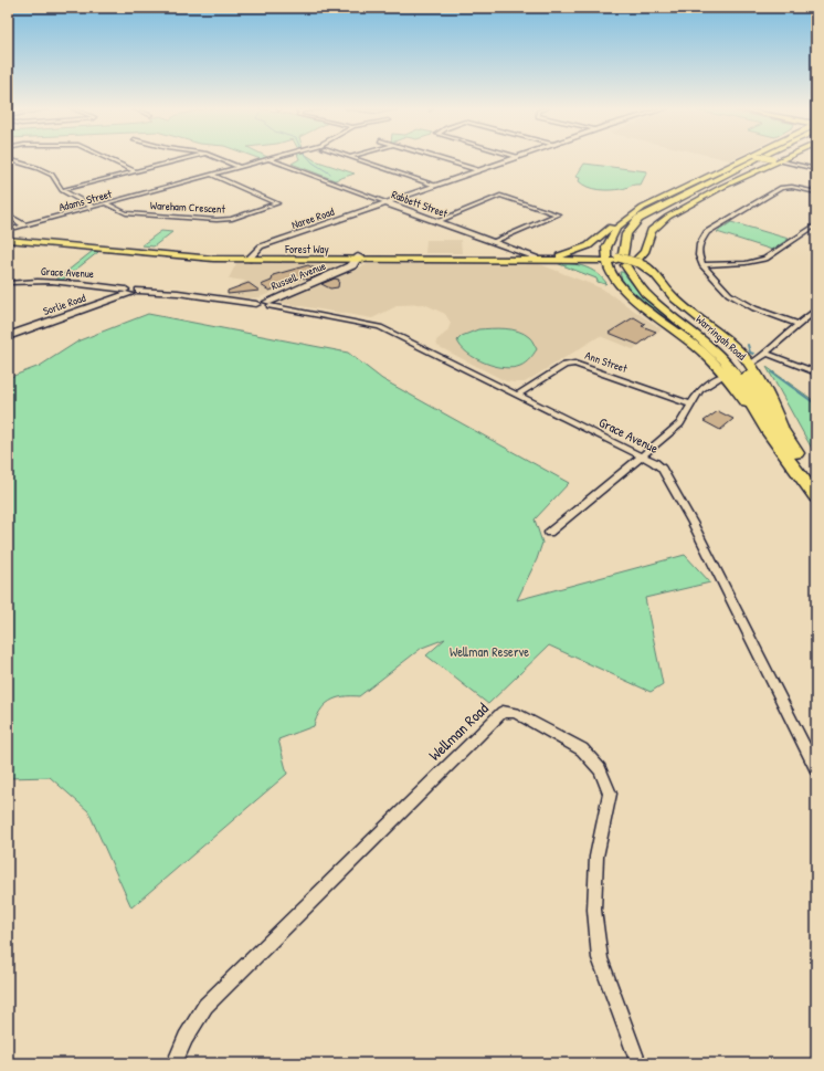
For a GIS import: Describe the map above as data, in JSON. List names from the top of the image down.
{
  "streets": {
    "highway": ["Warringah Road"],
    "main road": [
      "Rabbett Street",
      "Naree Road",
      "Forest Way",
      "Russell Avenue",
      "Sorlie Road"
    ],
    "street": [
      "Adams Street",
      "Wareham Crescent",
      "Grace Avenue",
      "Ann Street",
      "Wellman Road"
    ]
  },
  "crossings": [
    ["Adams Street", "Rabbett Street"],
    ["Adams Street", "Wareham Crescent"],
    ["Rabbett Street", "Naree Road"],
    ["Rabbett Street", "Forest Way"],
    ["Naree Road", "Forest Way"],
    ["Forest Way", "Russell Avenue"],
    ["Forest Way", "Warringah Road"],
    ["Grace Avenue", "Russell Avenue"],
    ["Grace Avenue", "Sorlie Road"],
    ["Grace Avenue", "Ann Street"],
    ["Russell Avenue", "Sorlie Road"]
  ],
  "parks": ["Wellman Reserve"]
}
